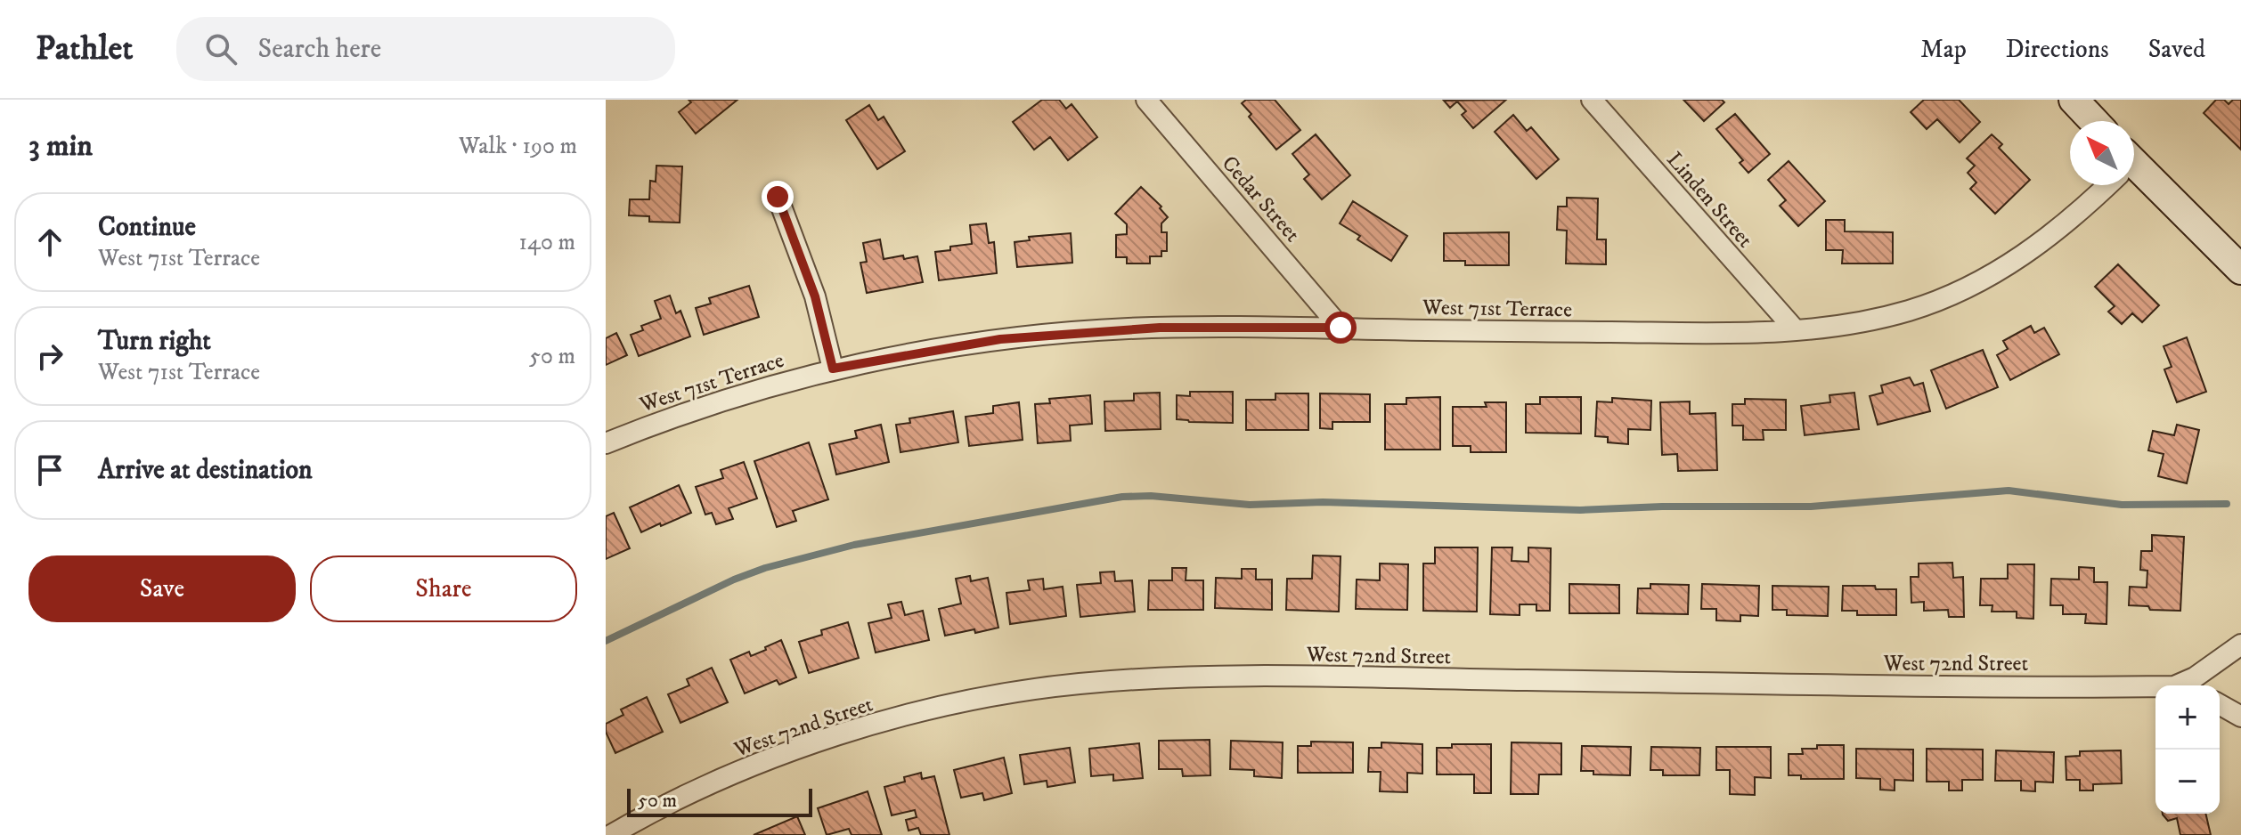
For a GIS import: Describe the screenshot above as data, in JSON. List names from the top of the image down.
{
  "streets": {
    "street": [
      "Cedar Street",
      "Linden Street",
      "West 71st Terrace",
      "West 72nd Street"
    ]
  },
  "crossings": [
    ["Cedar Street", "West 71st Terrace"],
    ["Linden Street", "West 71st Terrace"]
  ],
  "scale_bar": "50 m",
  "north": "top left",
  "page": {
    "header": "Pathlet",
    "search": "Search here",
    "nav": ["Map", "Directions", "Saved"],
    "heading": ["3 min", "Walk · 190 m"],
    "list": [
      ["Continue", "West 71st Terrace", "140 m"],
      ["Turn right", "West 71st Terrace", "50 m"],
      "Arrive at destination"
    ],
    "buttons": ["Save", "Share"],
    "map_buttons": ["+", "−"],
    "scale": "50 m"
  }
}
